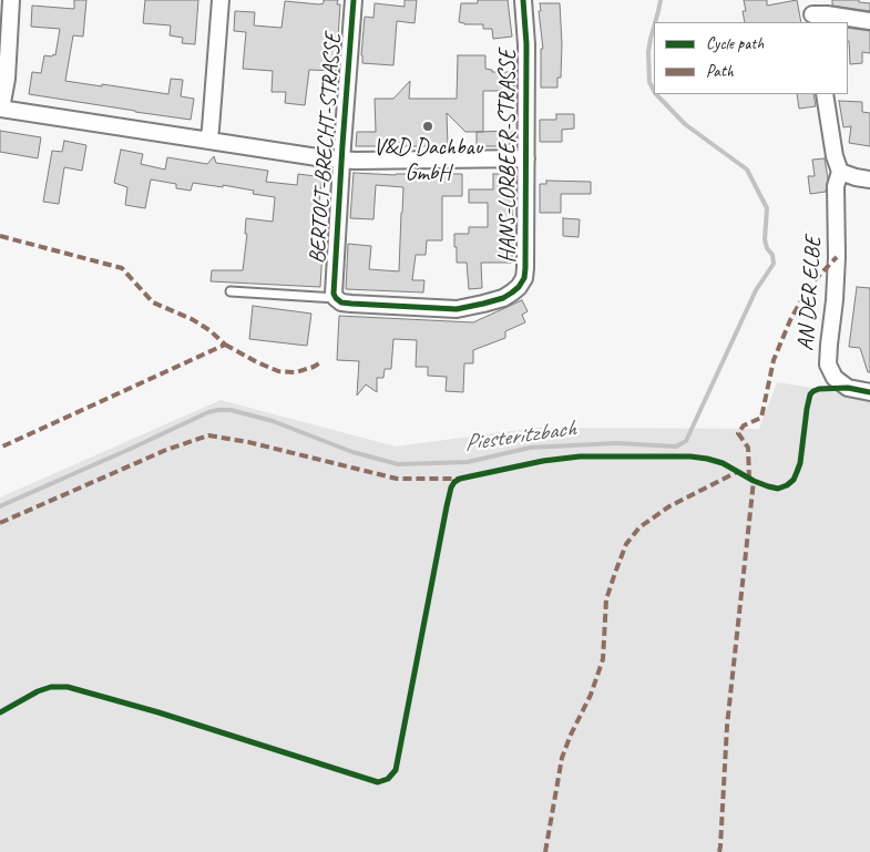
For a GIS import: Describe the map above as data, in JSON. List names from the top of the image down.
{
  "streets": {
    "street": ["BERTOLT-BRECHT-STRASSE", "HANS-LORBEER-STRASSE", "AN DER ELBE"]
  },
  "crossings": [
    ["BERTOLT-BRECHT-STRASSE", "HANS-LORBEER-STRASSE"]
  ],
  "water": ["Piesteritzbach"],
  "places": ["V&D Dachbau GmbH"],
  "legend": ["Cycle path", "Path"]
}
